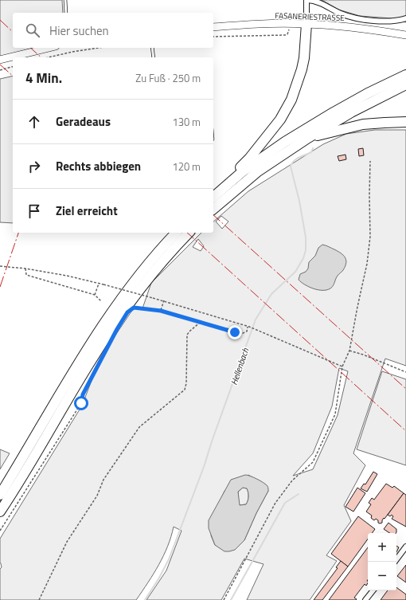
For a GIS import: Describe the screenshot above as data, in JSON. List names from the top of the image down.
{
  "streets": {
    "street": ["FASANERIESTRASSE"]
  },
  "water": ["Hellenbach"],
  "page": {
    "search": "Hier suchen",
    "heading": ["4 Min.", "Zu Fuß · 250 m"],
    "list": [
      ["Geradeaus", "130 m"],
      ["Rechts abbiegen", "120 m"],
      "Ziel erreicht"
    ],
    "map_buttons": ["+", "−"]
  }
}
